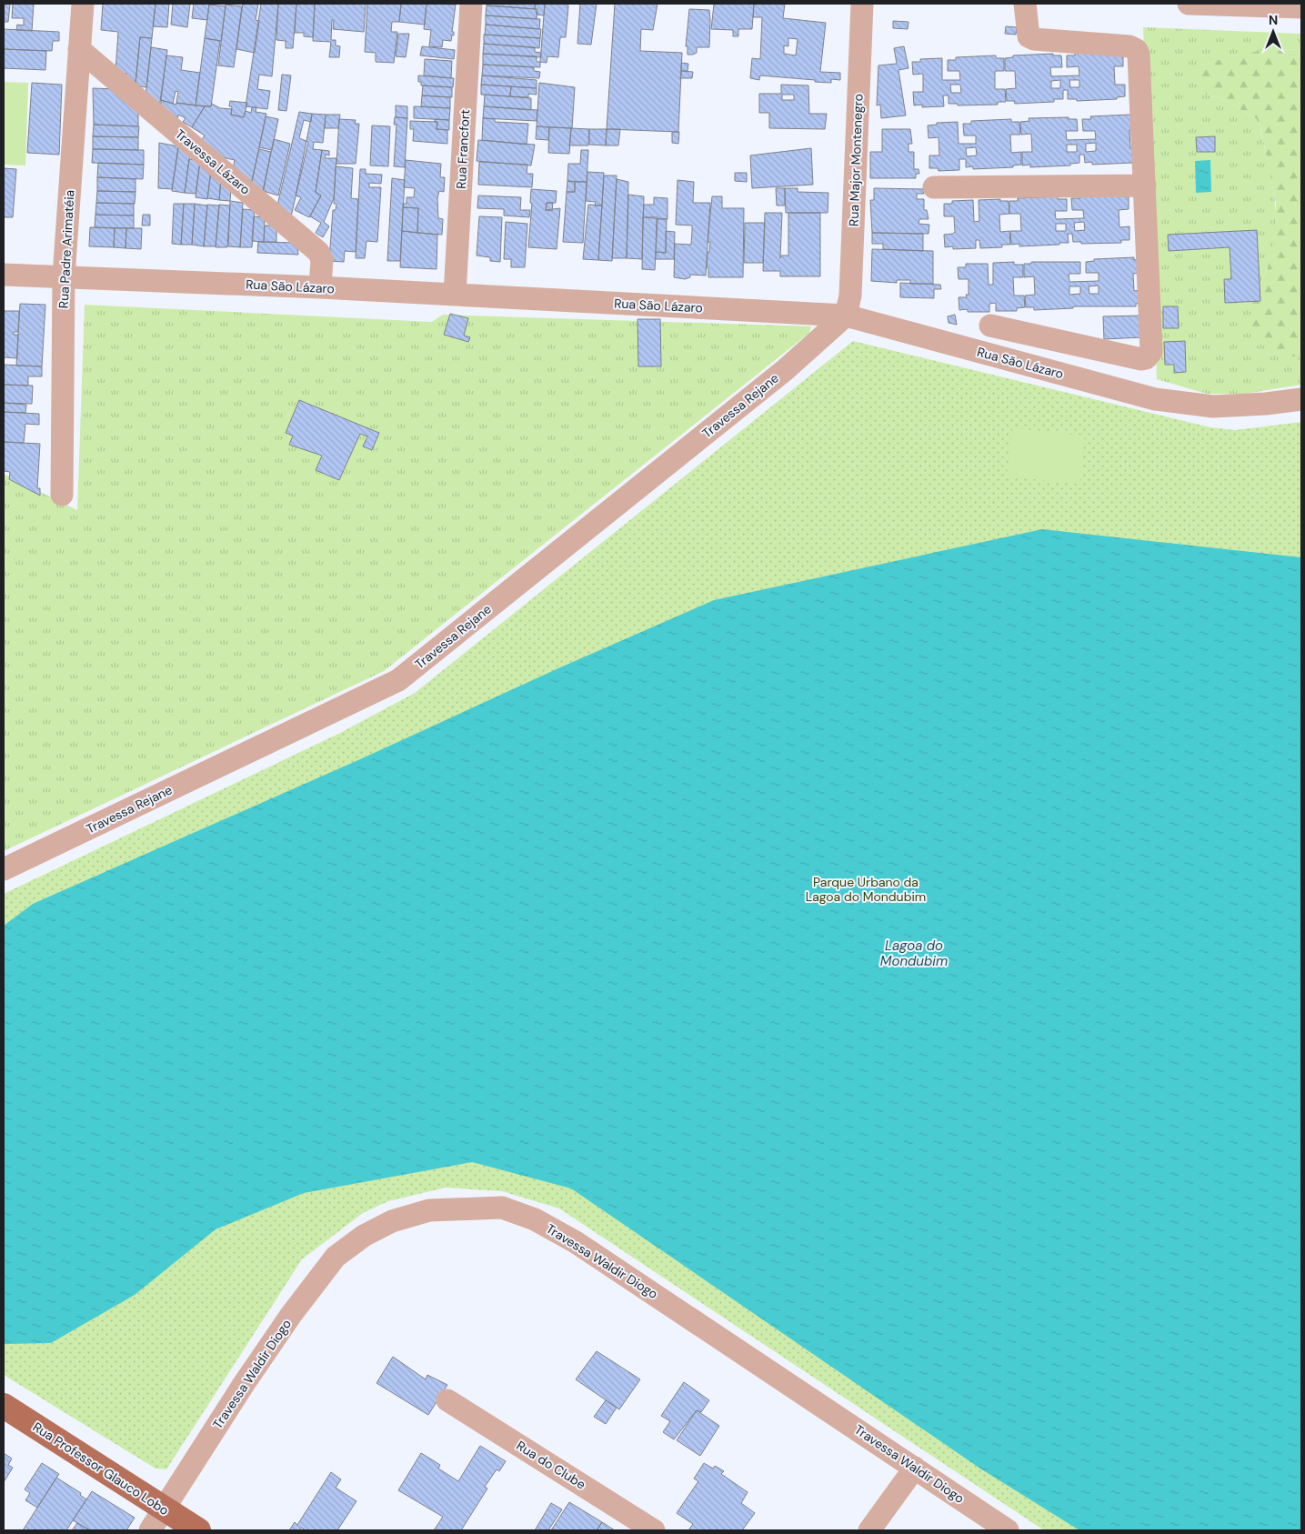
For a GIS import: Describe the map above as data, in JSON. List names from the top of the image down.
{
  "streets": {
    "main road": ["Rua Professor Glauco Lobo"],
    "street": [
      "Rua Francfort",
      "Rua Major Montenegro",
      "Travessa Lázaro",
      "Rua Padre Arimatéia",
      "Rua São Lázaro",
      "Travessa Rejane",
      "Travessa Waldir Diogo",
      "Rua do Clube"
    ]
  },
  "crossings": [
    ["Rua Francfort", "Rua São Lázaro"],
    ["Rua Major Montenegro", "Rua São Lázaro"],
    ["Rua Major Montenegro", "Travessa Rejane"],
    ["Travessa Lázaro", "Rua Padre Arimatéia"],
    ["Travessa Lázaro", "Rua São Lázaro"],
    ["Rua Padre Arimatéia", "Rua São Lázaro"],
    ["Rua São Lázaro", "Travessa Rejane"],
    ["Travessa Waldir Diogo", "Rua Professor Glauco Lobo"]
  ],
  "water": ["Lagoa do Mondubim"],
  "parks": ["Parque Urbano da Lagoa do Mondubim"],
  "north": "top"
}
